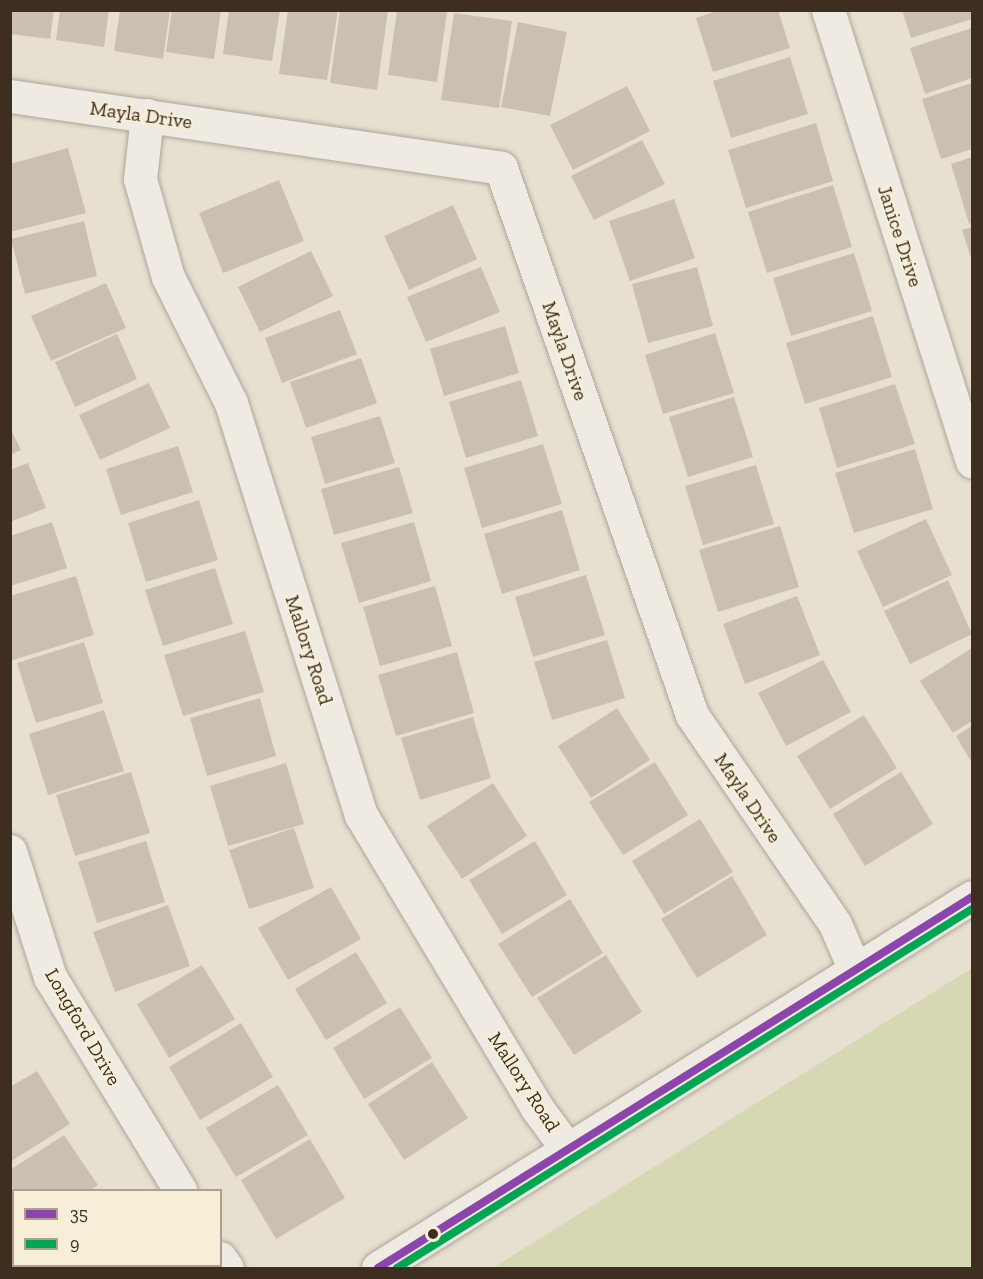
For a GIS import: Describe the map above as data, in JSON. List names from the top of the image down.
{
  "streets": {
    "street": [
      "Mayla Drive",
      "Janice Drive",
      "Mallory Road",
      "Longford Drive"
    ]
  },
  "crossings": [
    ["Mayla Drive", "Mallory Road"]
  ],
  "lines": ["transit line 35", "transit line 9"],
  "legend": ["35", "9"]
}
